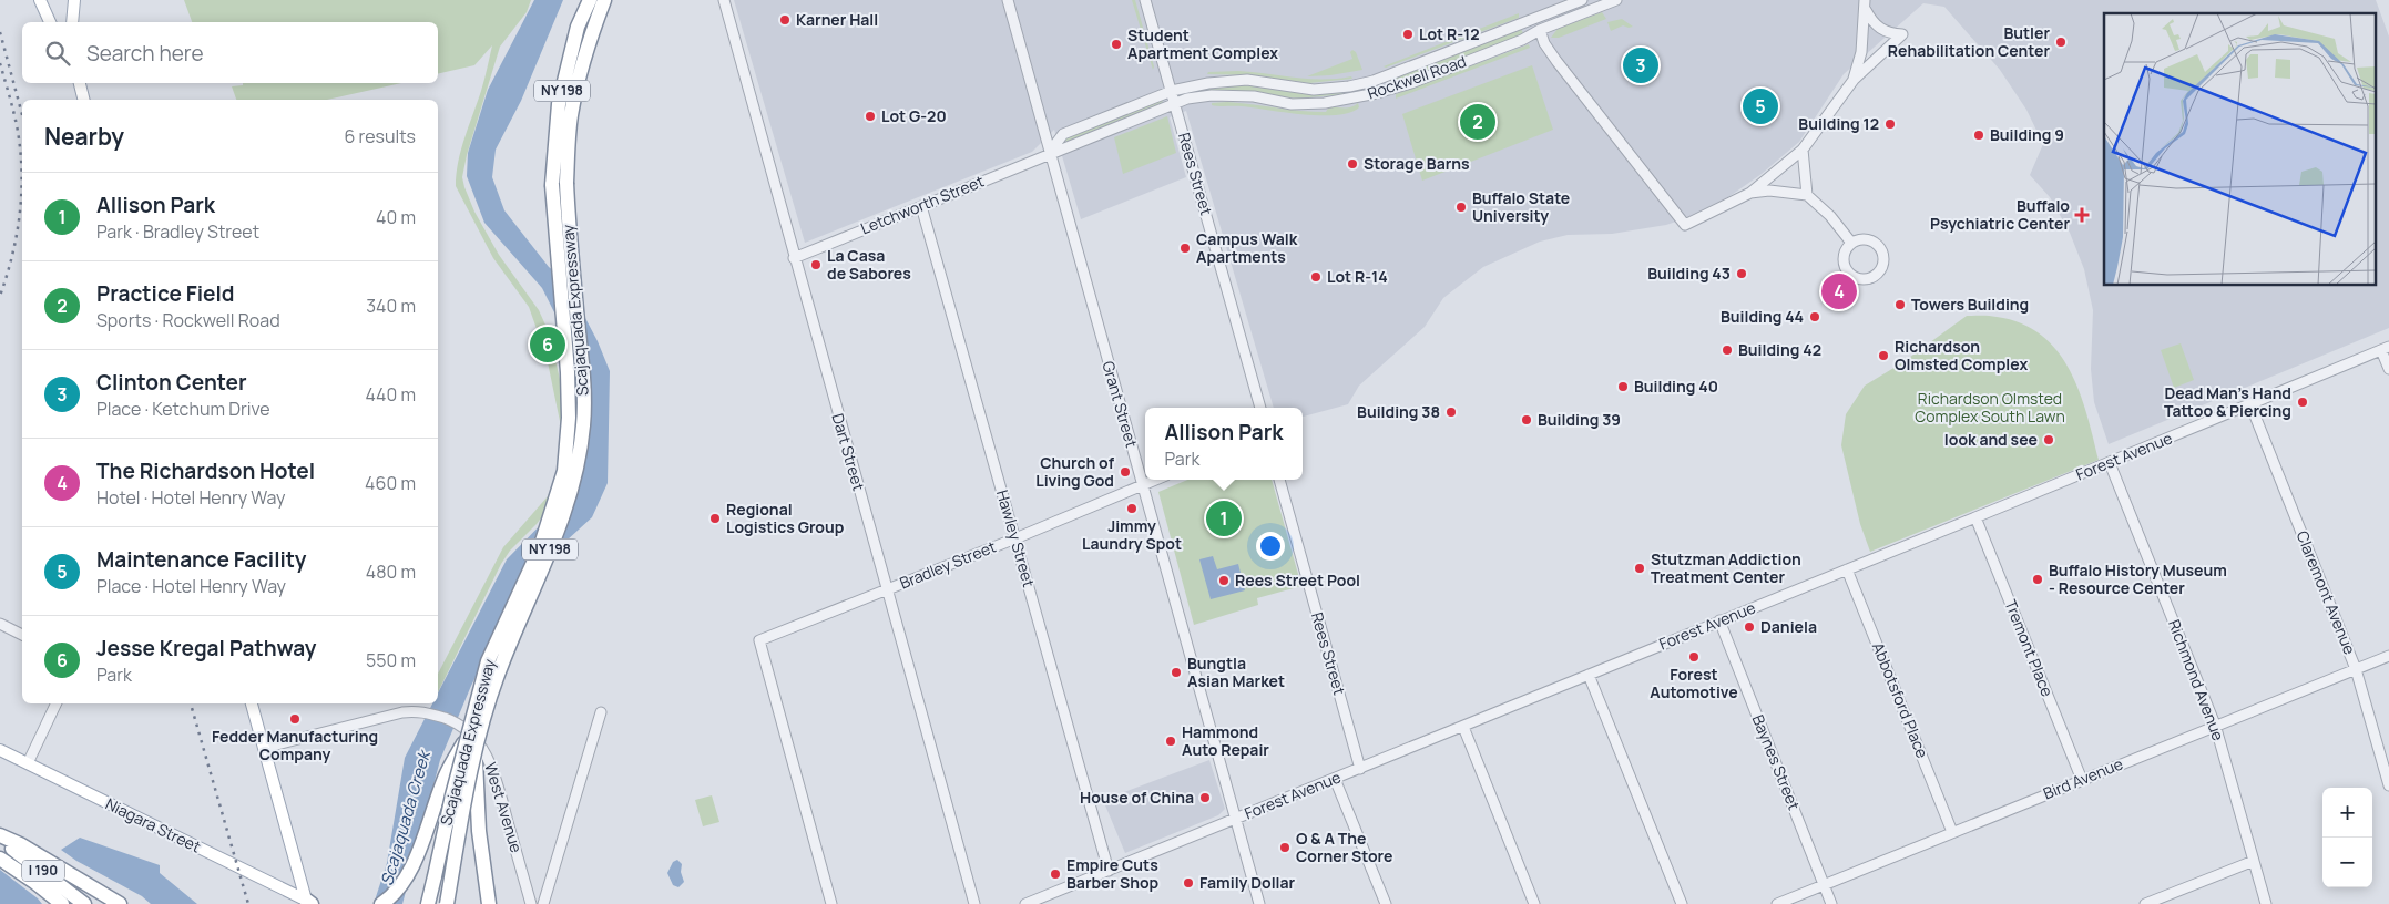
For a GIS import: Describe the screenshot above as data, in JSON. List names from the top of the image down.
{
  "streets": {
    "highway": ["NY 198", "Scajaquada Expressway", "I 190"],
    "main road": ["Niagara Street"],
    "street": [
      "Rockwell Road",
      "Rees Street",
      "Letchworth Street",
      "Grant Street",
      "Dart Street",
      "Forest Avenue",
      "Hawley Street",
      "Bradley Street",
      "Claremont Avenue",
      "Tremont Place",
      "Richmond Avenue",
      "Abbotsford Place",
      "Baynes Street",
      "Bird Avenue",
      "West Avenue"
    ]
  },
  "crossings": [
    ["Rockwell Road", "Rees Street"],
    ["Rockwell Road", "Letchworth Street"],
    ["Rees Street", "Letchworth Street"],
    ["Rees Street", "Forest Avenue"],
    ["Letchworth Street", "Grant Street"],
    ["Letchworth Street", "Dart Street"],
    ["Letchworth Street", "Hawley Street"],
    ["Grant Street", "Forest Avenue"],
    ["Grant Street", "Bradley Street"],
    ["Dart Street", "Bradley Street"],
    ["Forest Avenue", "Hawley Street"],
    ["Forest Avenue", "Claremont Avenue"],
    ["Forest Avenue", "Tremont Place"],
    ["Forest Avenue", "Richmond Avenue"],
    ["Forest Avenue", "Abbotsford Place"],
    ["Forest Avenue", "Baynes Street"],
    ["Hawley Street", "Bradley Street"],
    ["Claremont Avenue", "Bird Avenue"],
    ["Tremont Place", "Bird Avenue"],
    ["Richmond Avenue", "Bird Avenue"],
    ["Abbotsford Place", "Bird Avenue"],
    ["Baynes Street", "Bird Avenue"]
  ],
  "water": ["Scajaquada Creek"],
  "parks": ["Richardson Olmsted Complex South Lawn"],
  "places": {
    "other": [
      "Karner Hall",
      "Lot R-12",
      "Butler Rehabilitation Center",
      "Student Apartment Complex",
      "Lot G-20",
      "Building 12",
      "Building 9",
      "Storage Barns",
      "Buffalo State University",
      "Campus Walk Apartments",
      "La Casa de Sabores",
      "Building 43",
      "Lot R-14",
      "Towers Building",
      "Building 44",
      "Building 42",
      "Richardson Olmsted Complex",
      "Building 40",
      "Dead Man's Hand Tattoo & Piercing",
      "Building 38",
      "Building 39",
      "look and see",
      "Church of Living God",
      "Jimmy Laundry Spot",
      "Regional Logistics Group",
      "Stutzman Addiction Treatment Center",
      "Buffalo History Museum - Resource Center",
      "Rees Street Pool",
      "Daniela",
      "Forest Automotive",
      "Bungtla Asian Market",
      "Fedder Manufacturing Company",
      "Hammond Auto Repair",
      "House of China",
      "O & A The Corner Store",
      "Empire Cuts Barber Shop",
      "Family Dollar"
    ],
    "health": ["Buffalo Psychiatric Center"]
  },
  "page": {
    "search": "Search here",
    "pins": [
      "3",
      "5",
      "2",
      "4",
      "6",
      "1"
    ],
    "heading": ["Nearby", "6 results"],
    "list": [
      {
        "mark": "1",
        "name": "Allison Park",
        "note": "Park · Bradley Street",
        "value": "40 m"
      },
      {
        "mark": "2",
        "name": "Practice Field",
        "note": "Sports · Rockwell Road",
        "value": "340 m"
      },
      {
        "mark": "3",
        "name": "Clinton Center",
        "note": "Place · Ketchum Drive",
        "value": "440 m"
      },
      {
        "mark": "4",
        "name": "The Richardson Hotel",
        "note": "Hotel · Hotel Henry Way",
        "value": "460 m"
      },
      {
        "mark": "5",
        "name": "Maintenance Facility",
        "note": "Place · Hotel Henry Way",
        "value": "480 m"
      },
      {
        "mark": "6",
        "name": "Jesse Kregal Pathway",
        "note": "Park",
        "value": "550 m"
      }
    ],
    "popup": ["Allison Park", "Park"],
    "map_buttons": ["+", "−"]
  }
}
